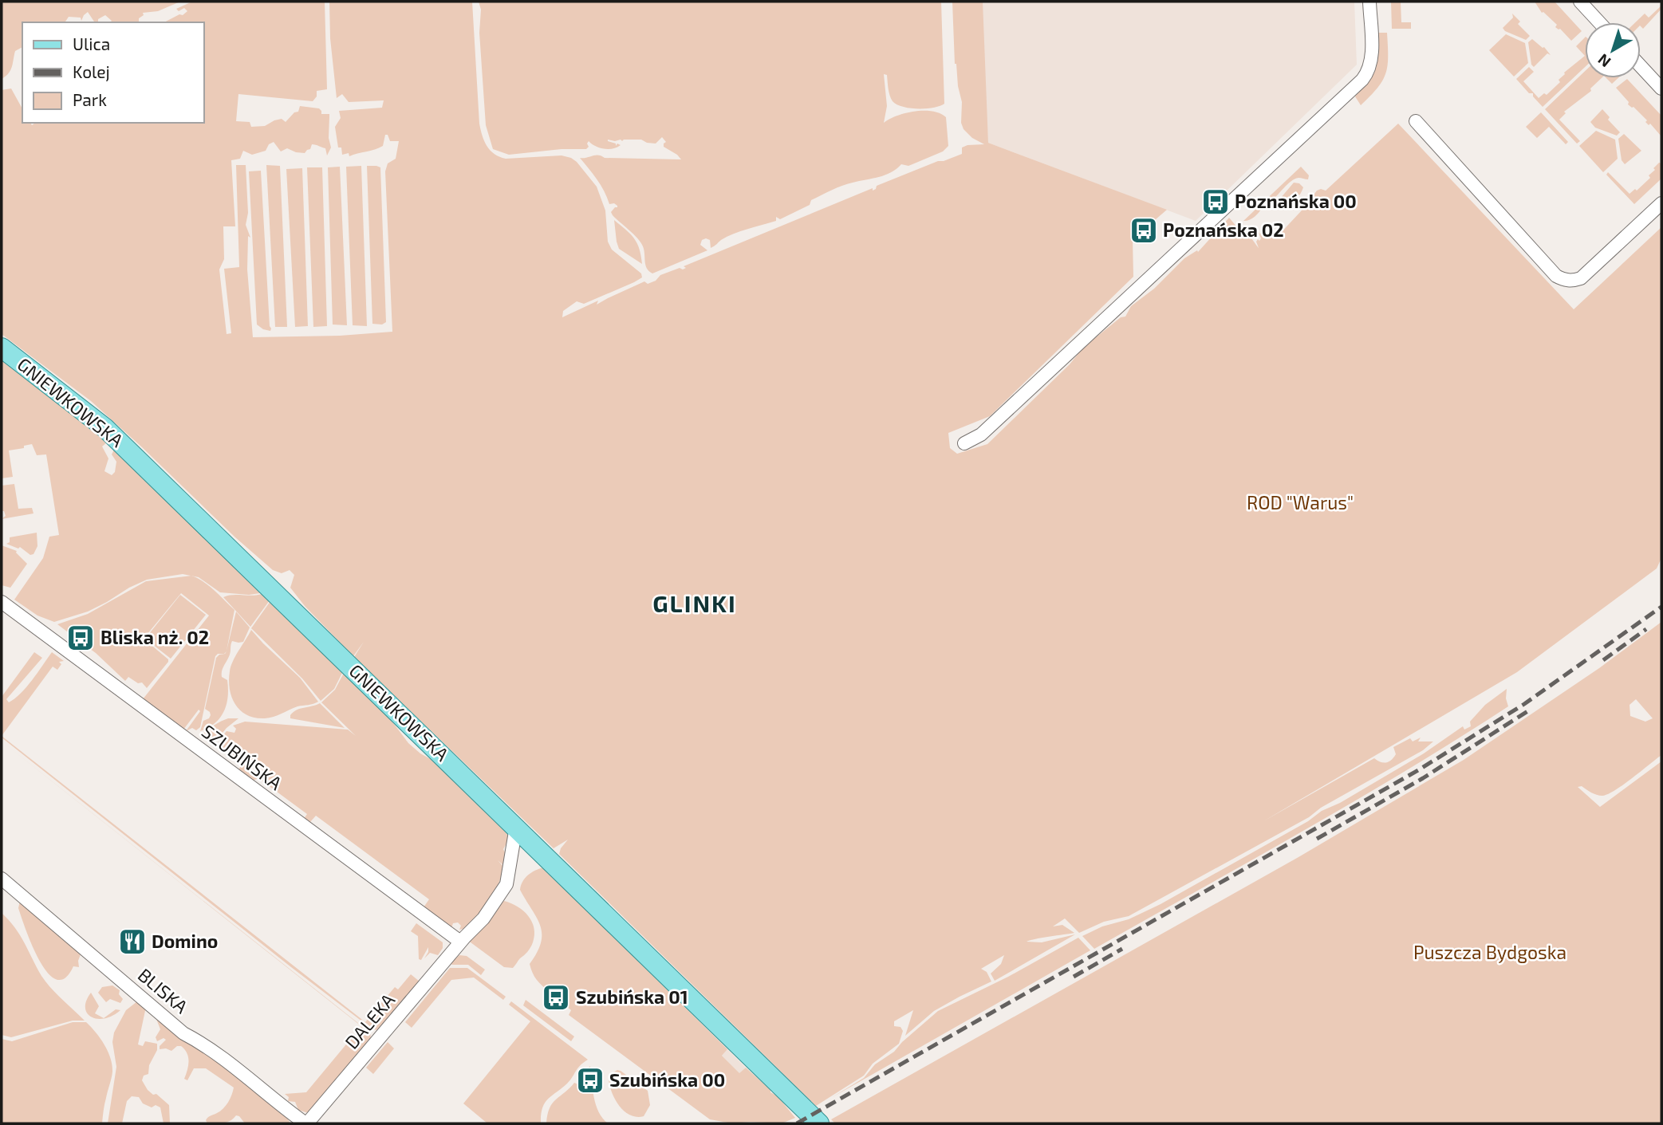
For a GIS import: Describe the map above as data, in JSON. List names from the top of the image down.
{
  "streets": {
    "main road": ["GNIEWKOWSKA"],
    "street": ["SZUBIŃSKA", "BLISKA", "DALEKA"]
  },
  "crossings": [
    ["GNIEWKOWSKA", "DALEKA"],
    ["SZUBIŃSKA", "DALEKA"],
    ["BLISKA", "DALEKA"]
  ],
  "districts": ["GLINKI"],
  "parks": ["ROD \"Warus\"", "Puszcza Bydgoska"],
  "places": {
    "bus stop": [
      "Poznańska 00",
      "Poznańska 02",
      "Bliska nż. 02",
      "Szubińska 01",
      "Szubińska 00"
    ],
    "restaurant": ["Domino"]
  },
  "legend": ["Ulica", "Kolej", "Park"],
  "north": "bottom left"
}
